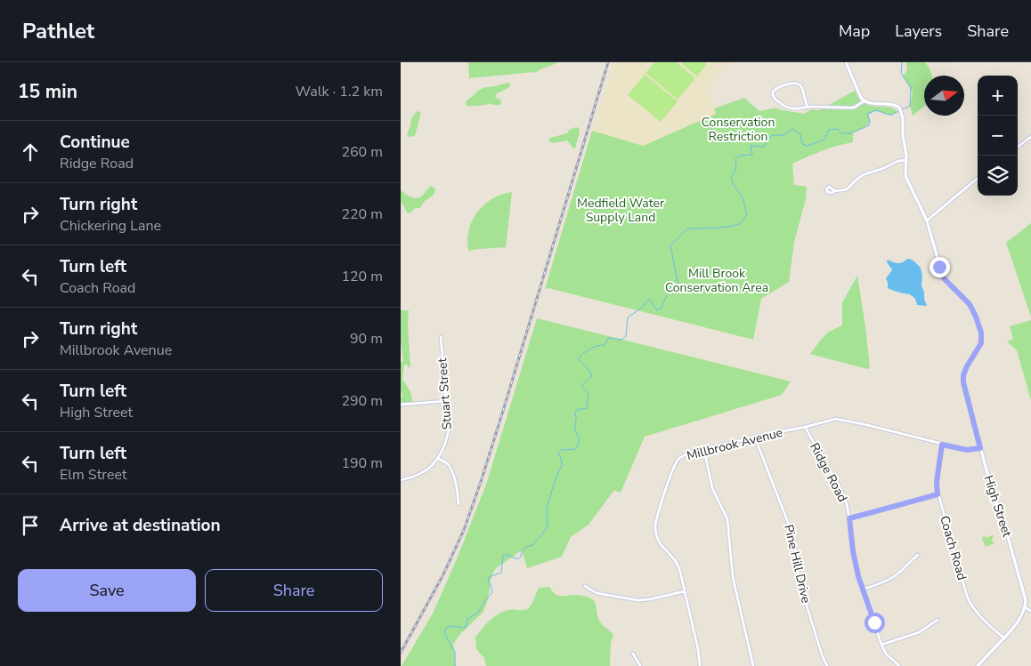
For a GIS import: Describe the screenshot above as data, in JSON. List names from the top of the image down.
{
  "streets": {
    "street": [
      "Stuart Street",
      "Millbrook Avenue",
      "Ridge Road",
      "High Street",
      "Coach Road",
      "Pine Hill Drive"
    ]
  },
  "crossings": [
    ["Millbrook Avenue", "Ridge Road"],
    ["Millbrook Avenue", "High Street"],
    ["Millbrook Avenue", "Coach Road"],
    ["Millbrook Avenue", "Pine Hill Drive"]
  ],
  "parks": ["Conservation Restriction", "Medfield Water Supply Land", "Mill Brook Conservation Area"],
  "north": "right",
  "page": {
    "header": "Pathlet",
    "nav": ["Map", "Layers", "Share"],
    "heading": ["15 min", "Walk · 1.2 km"],
    "map_buttons": ["+", "−"],
    "list": [
      ["Continue", "Ridge Road", "260 m"],
      ["Turn right", "Chickering Lane", "220 m"],
      ["Turn left", "Coach Road", "120 m"],
      ["Turn right", "Millbrook Avenue", "90 m"],
      ["Turn left", "High Street", "290 m"],
      ["Turn left", "Elm Street", "190 m"],
      "Arrive at destination"
    ],
    "buttons": ["Save", "Share"]
  }
}
